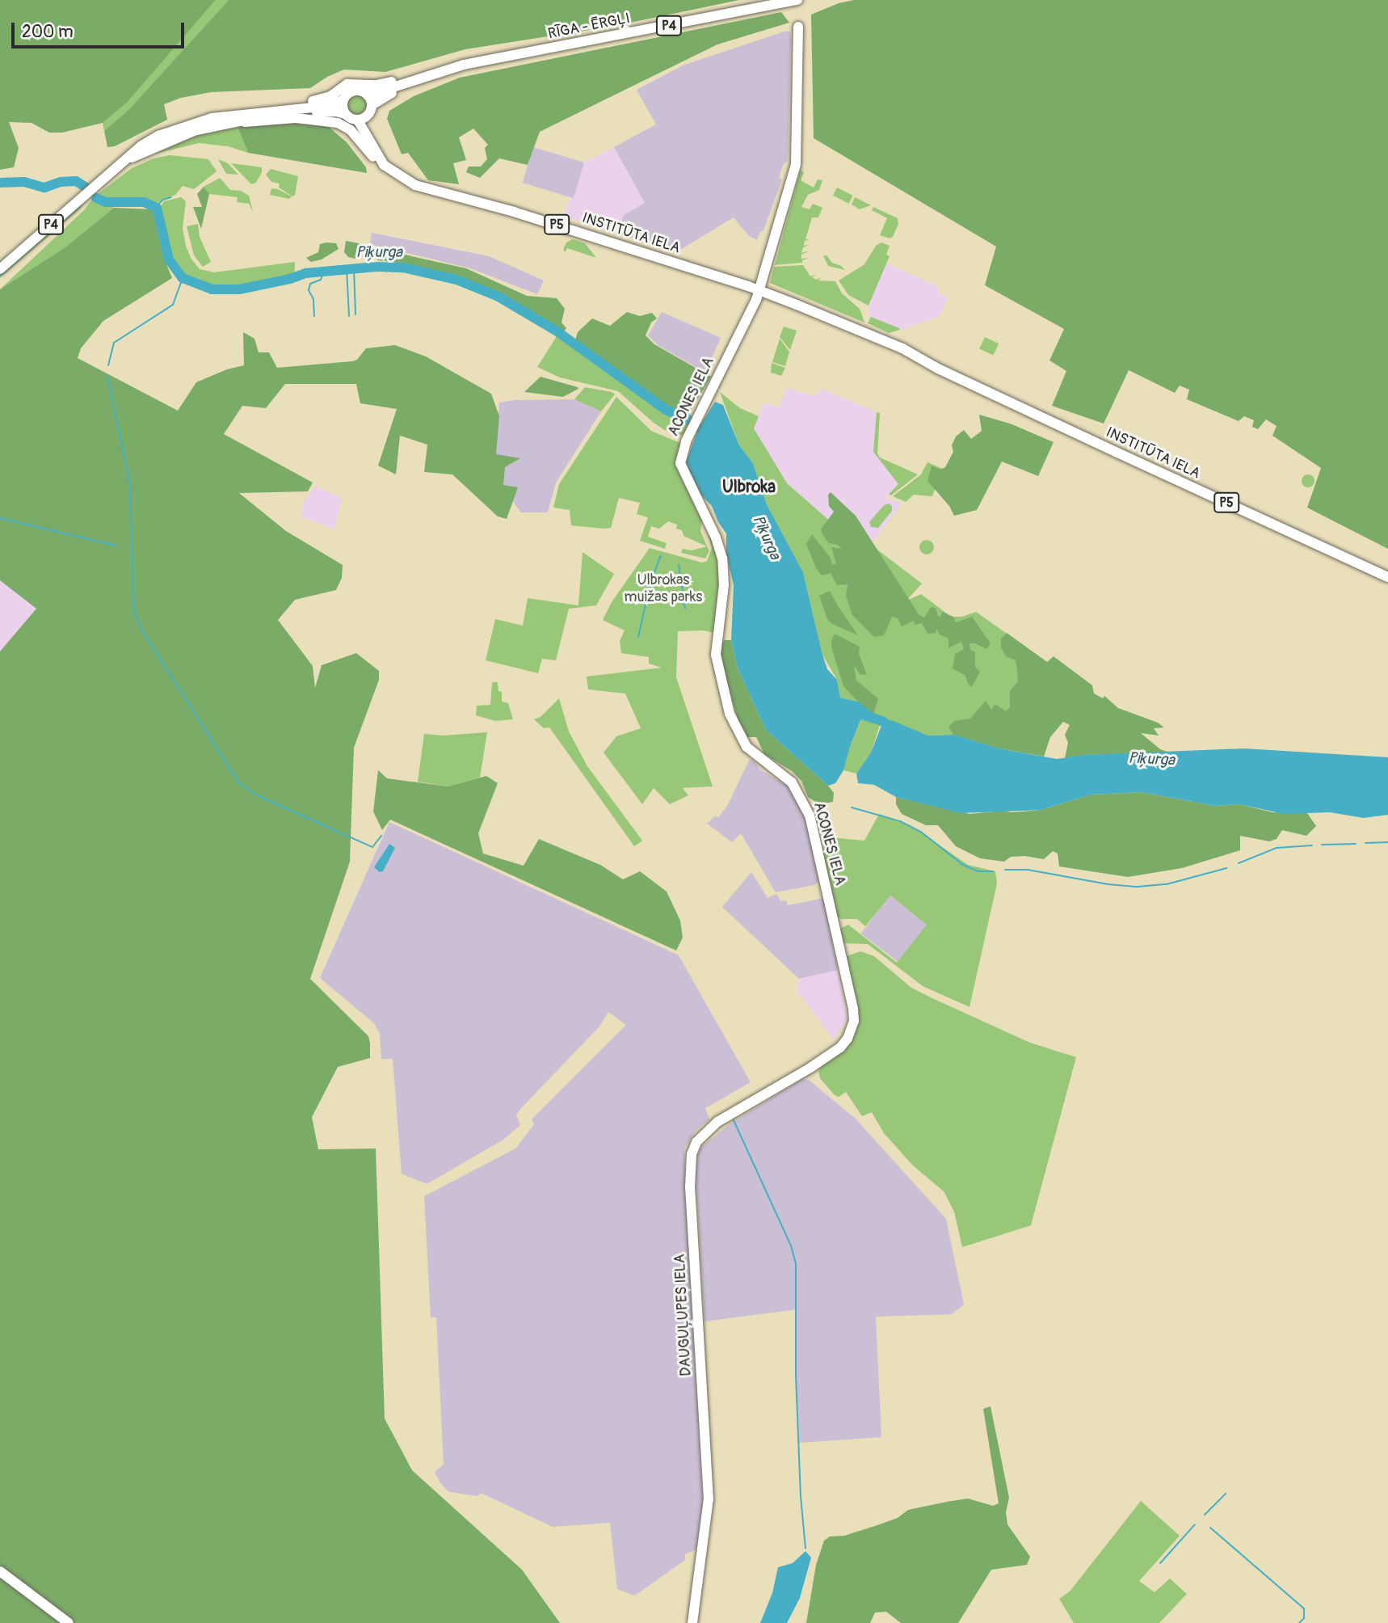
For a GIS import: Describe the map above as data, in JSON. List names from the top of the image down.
{
  "streets": {
    "main road": [
      "P4",
      "RĪGA - ĒRGĻI",
      "P5",
      "INSTITŪTA IELA",
      "ACONES IELA",
      "DAUGUĻUPES IELA"
    ]
  },
  "crossings": [
    ["P4", "RĪGA - ĒRGĻI"],
    ["P4", "P5"],
    ["RĪGA - ĒRGĻI", "P5"],
    ["P5", "INSTITŪTA IELA"],
    ["INSTITŪTA IELA", "ACONES IELA"],
    ["ACONES IELA", "DAUGUĻUPES IELA"]
  ],
  "districts": ["Ulbroka"],
  "water": ["Piķurga"],
  "parks": ["Ulbrokas muižas parks"],
  "scale_bar": "200 m"
}
